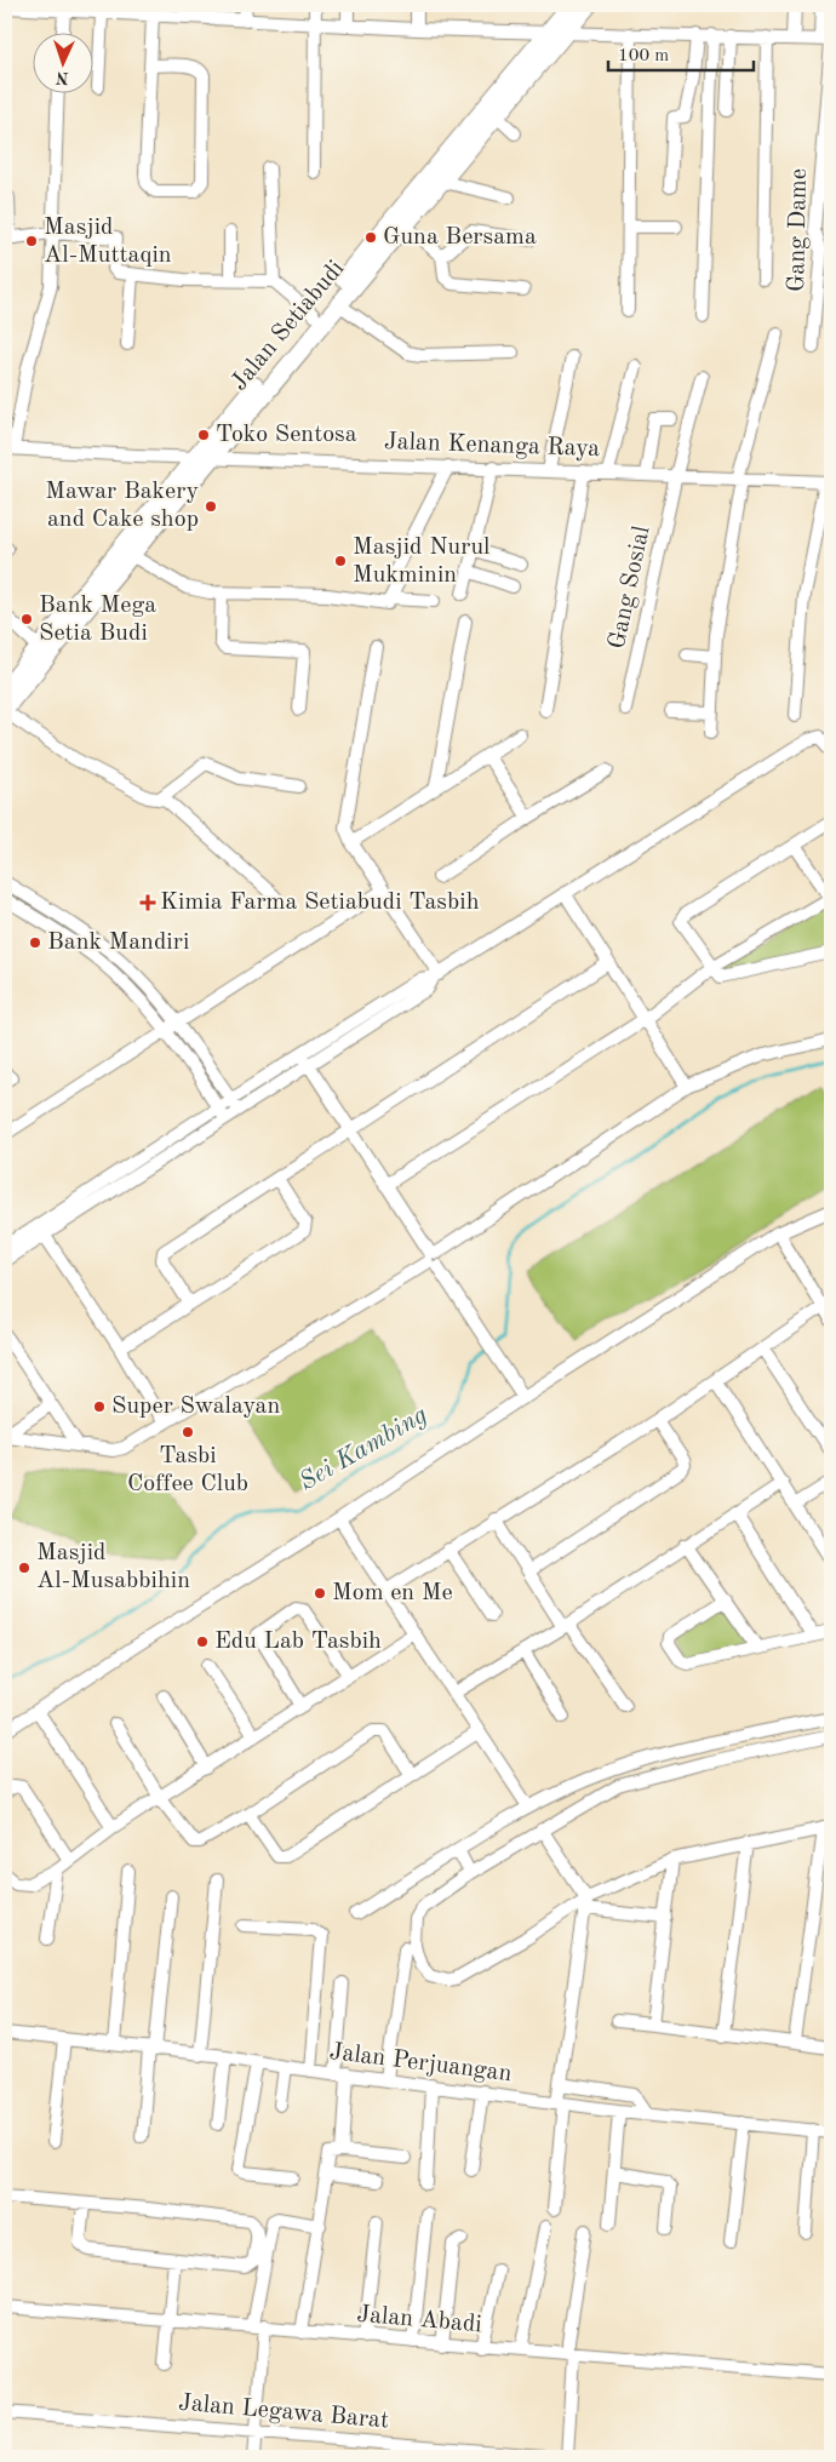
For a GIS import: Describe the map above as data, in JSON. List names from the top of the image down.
{
  "streets": {
    "main road": ["Jalan Setiabudi"],
    "street": [
      "Gang Dame",
      "Jalan Kenanga Raya",
      "Gang Sosial",
      "Jalan Perjuangan",
      "Jalan Abadi",
      "Jalan Legawa Barat"
    ]
  },
  "crossings": [
    ["Jalan Setiabudi", "Jalan Kenanga Raya"],
    ["Jalan Kenanga Raya", "Gang Sosial"]
  ],
  "water": ["Sei Kambing"],
  "places": {
    "other": [
      "Guna Bersama",
      "Masjid Al-Muttaqin",
      "Toko Sentosa",
      "Mawar Bakery and Cake shop",
      "Masjid Nurul Mukminin",
      "Bank Mega Setia Budi",
      "Bank Mandiri",
      "Super Swalayan",
      "Tasbi Coffee Club",
      "Masjid Al-Musabbihin",
      "Mom en Me",
      "Edu Lab Tasbih"
    ],
    "health": ["Kimia Farma Setiabudi Tasbih"]
  },
  "scale_bar": "100 m",
  "north": "bottom"
}
